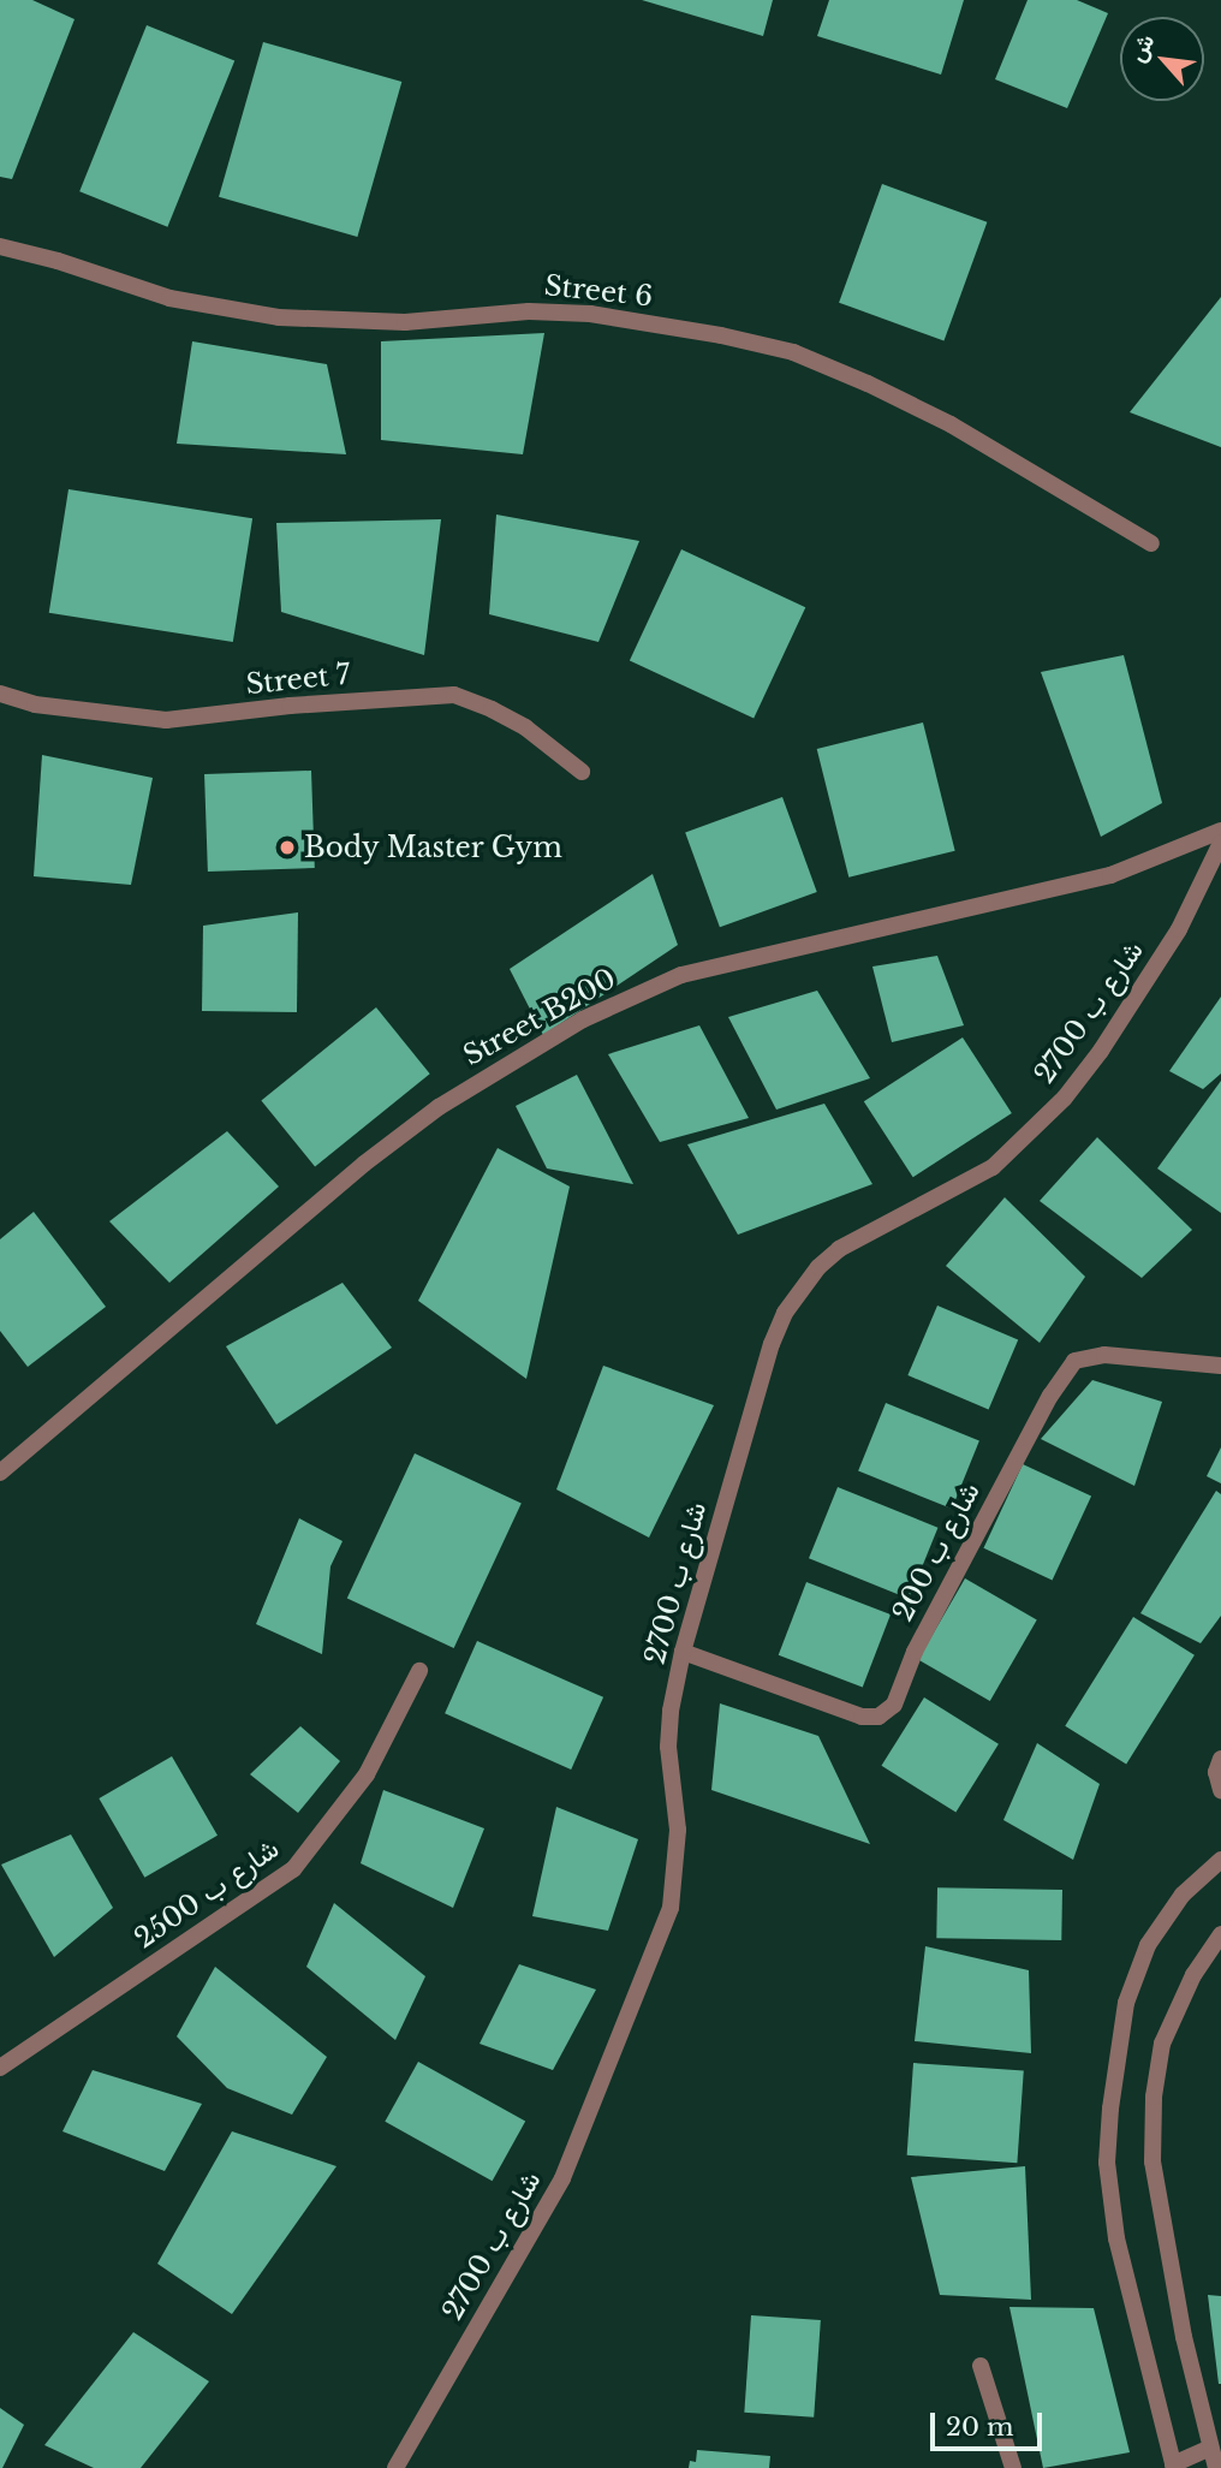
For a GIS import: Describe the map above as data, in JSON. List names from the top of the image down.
{
  "streets": {
    "street": [
      "Street 6",
      "Street 7",
      "شارع ب 2700",
      "Street B200",
      "شارع ب 200",
      "شارع ب 2500"
    ]
  },
  "crossings": [
    ["شارع ب 2700", "شارع ب 200"]
  ],
  "places": ["Body Master Gym"],
  "scale_bar": "20 m",
  "north": "top left"
}
